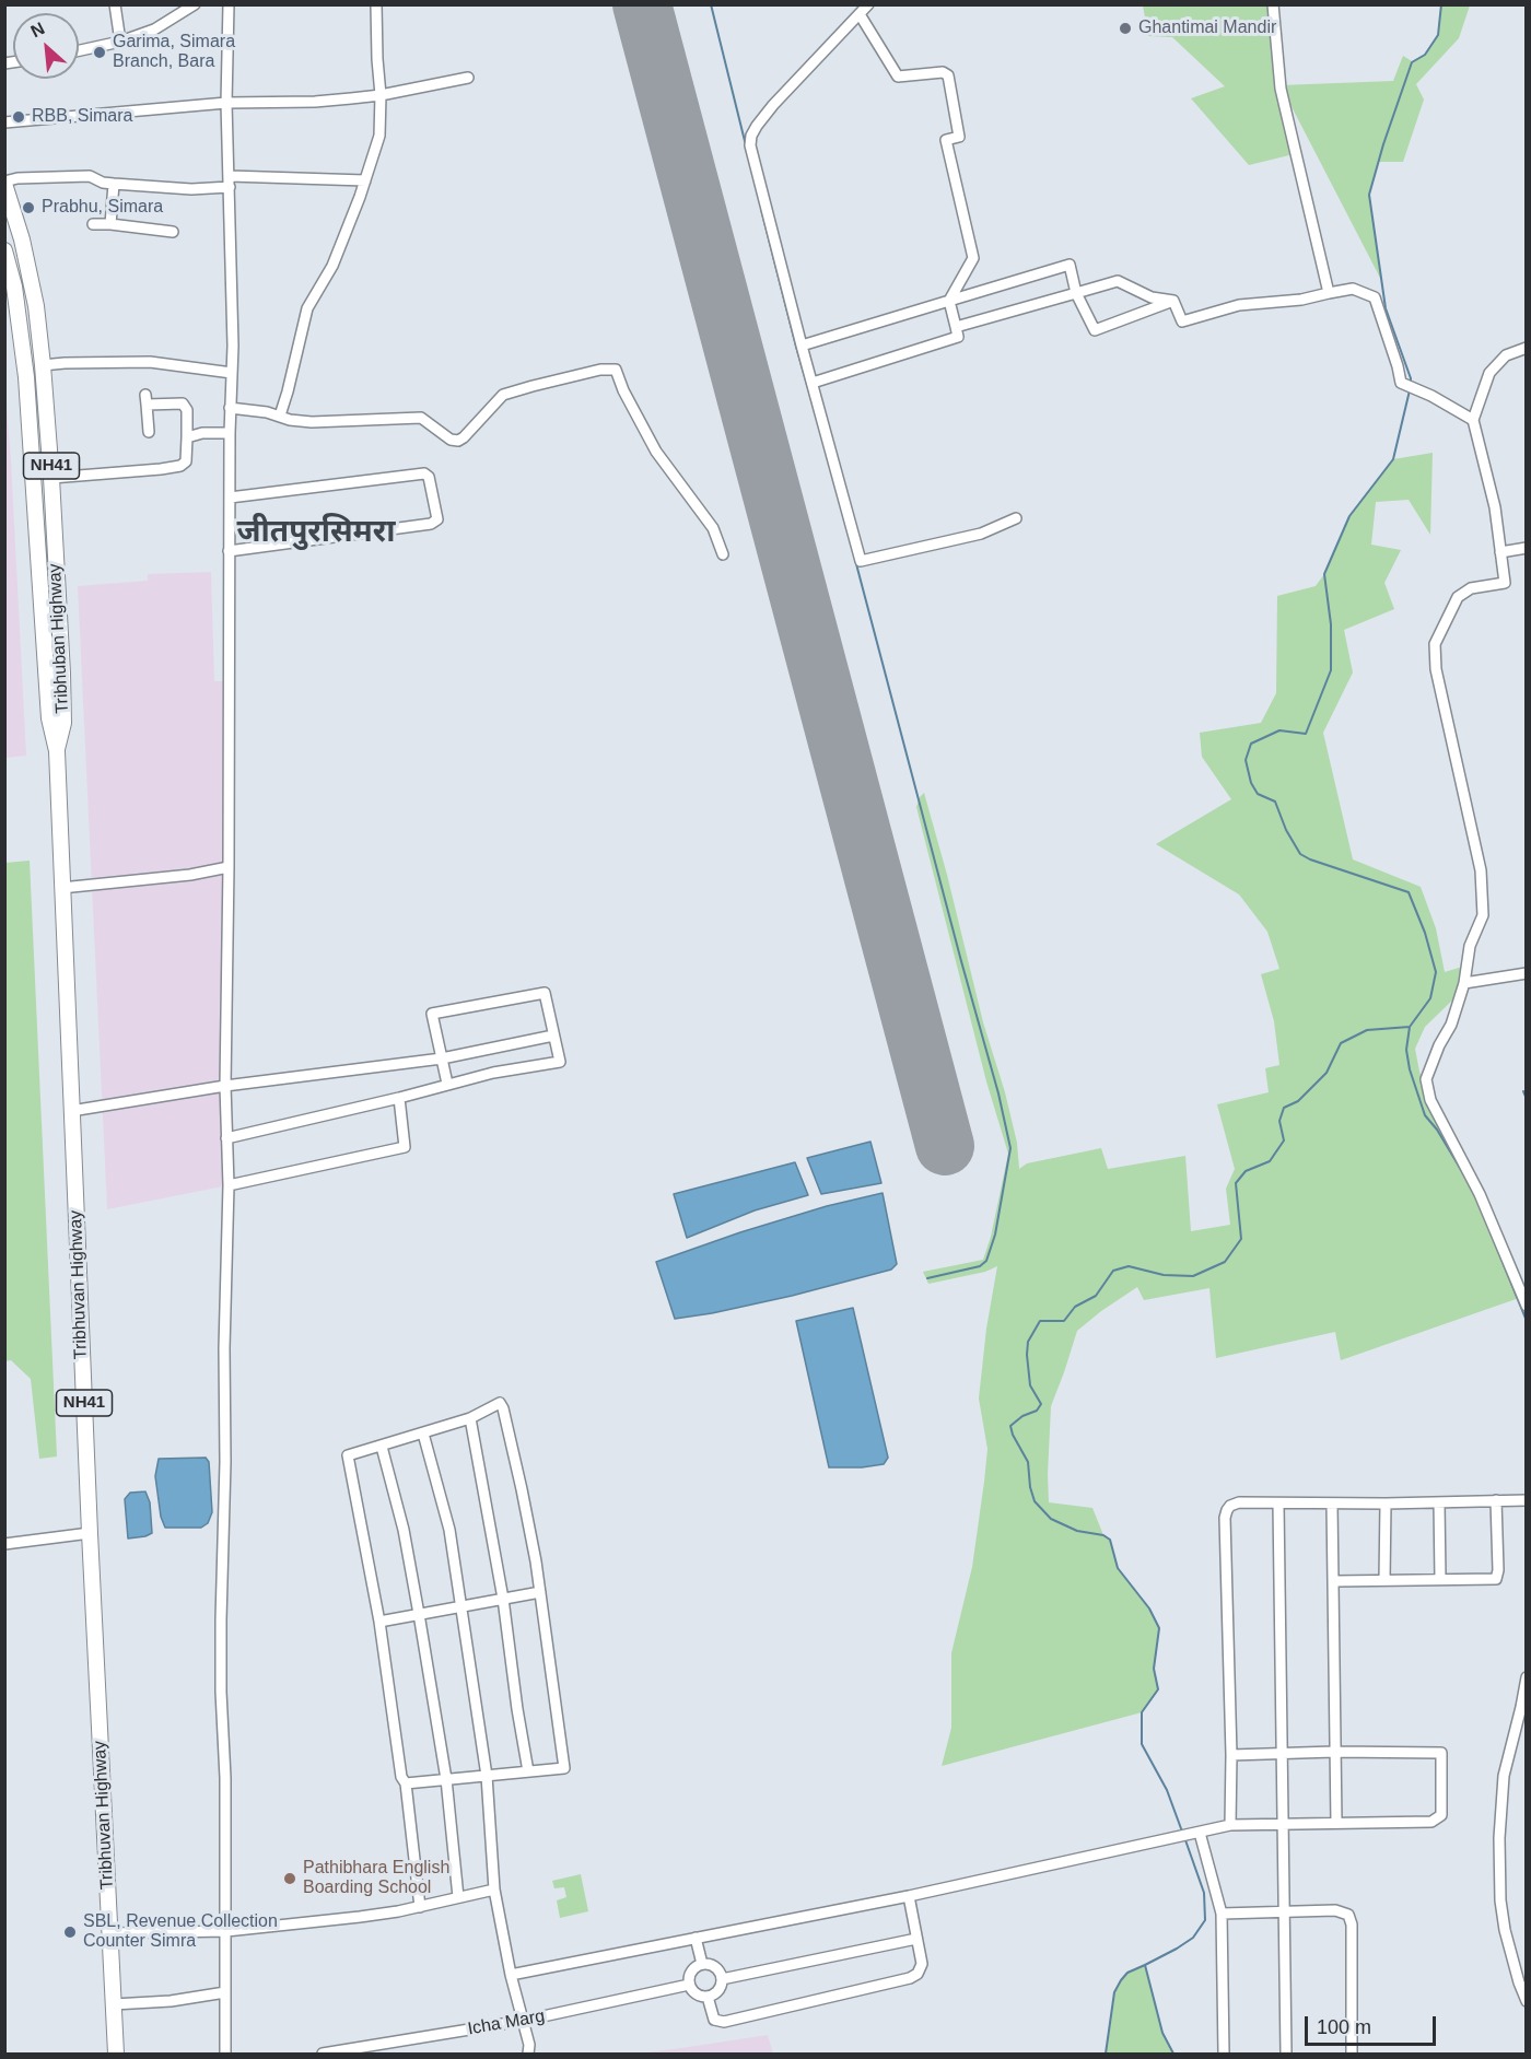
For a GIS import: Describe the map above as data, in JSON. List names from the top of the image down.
{
  "streets": {
    "highway": ["NH41", "Tribhuban Highway", "Tribhuvan Highway"],
    "street": ["Icha Marg"]
  },
  "crossings": [
    ["Tribhuban Highway", "Tribhuvan Highway"]
  ],
  "districts": ["जीतपुरसिमरा"],
  "places": [
    "Ghantimai Mandir",
    "Garima, Simara Branch, Bara",
    "RBB, Simara",
    "Prabhu, Simara",
    "Pathibhara English Boarding School",
    "SBL, Revenue Collection Counter Simra"
  ],
  "scale_bar": "100 m",
  "north": "top left"
}
